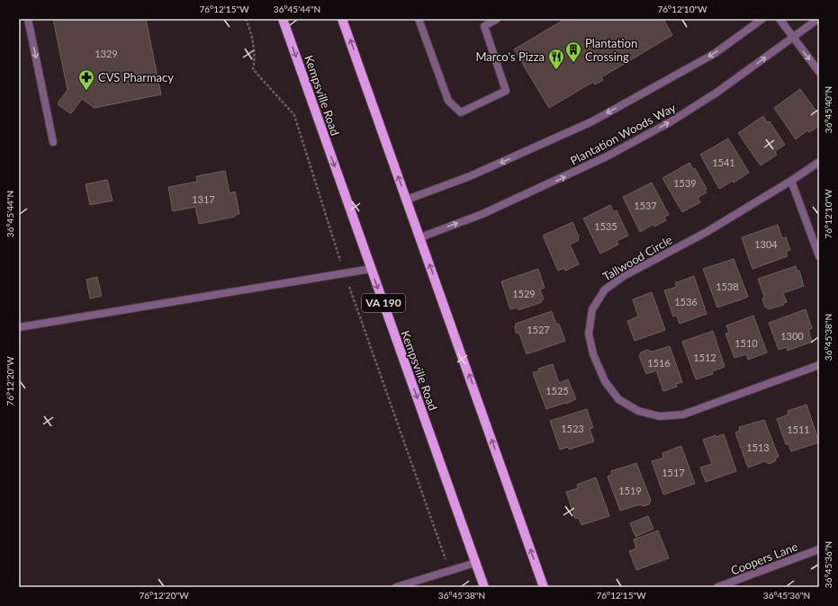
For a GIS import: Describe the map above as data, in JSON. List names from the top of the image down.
{
  "streets": {
    "main road": ["Kempsville Road", "VA 190"],
    "street": ["Plantation Woods Way", "Tallwood Circle", "Coopers Lane"]
  },
  "places": {
    "building": ["Plantation Crossing"],
    "restaurant": ["Marco's Pizza"],
    "pharmacy": ["CVS Pharmacy"]
  },
  "house_numbers": [
    "1329",
    "1541",
    "1539",
    "1317",
    "1537",
    "1535",
    "1304",
    "1538",
    "1529",
    "1536",
    "1527",
    "1300",
    "1510",
    "1512",
    "1516",
    "1525",
    "1523",
    "1511",
    "1513",
    "1517",
    "1519"
  ],
  "coordinates": [
    "76°12'15\"W",
    "36°45'44\"N",
    "76°12'10\"W",
    "36°45'40\"N",
    "36°45'38\"N",
    "76°12'20\"W",
    "36°45'36\"N"
  ]
}
